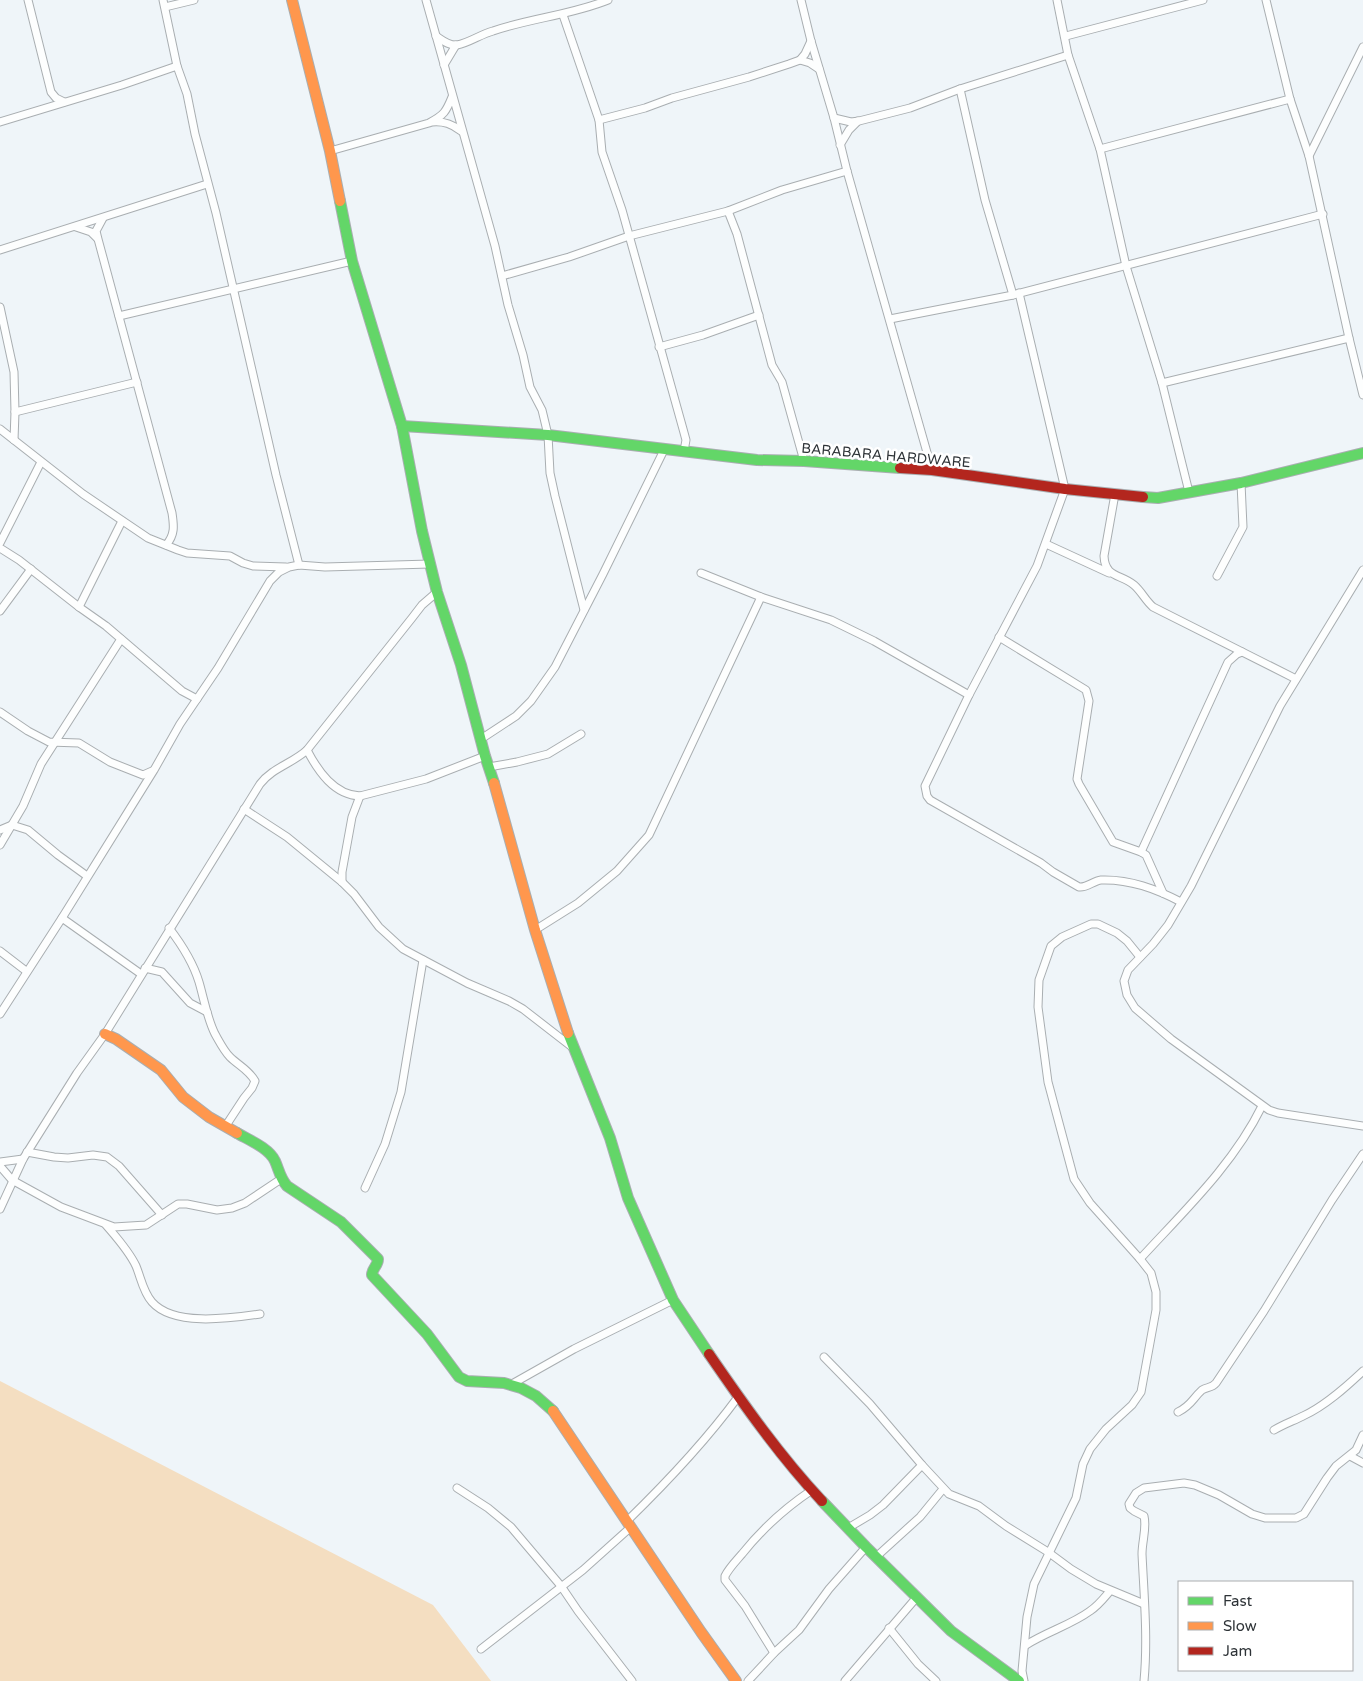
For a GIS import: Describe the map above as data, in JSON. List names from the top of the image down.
{
  "streets": {
    "street": ["BARABARA HARDWARE"]
  },
  "legend": ["Fast", "Slow", "Jam"]
}
